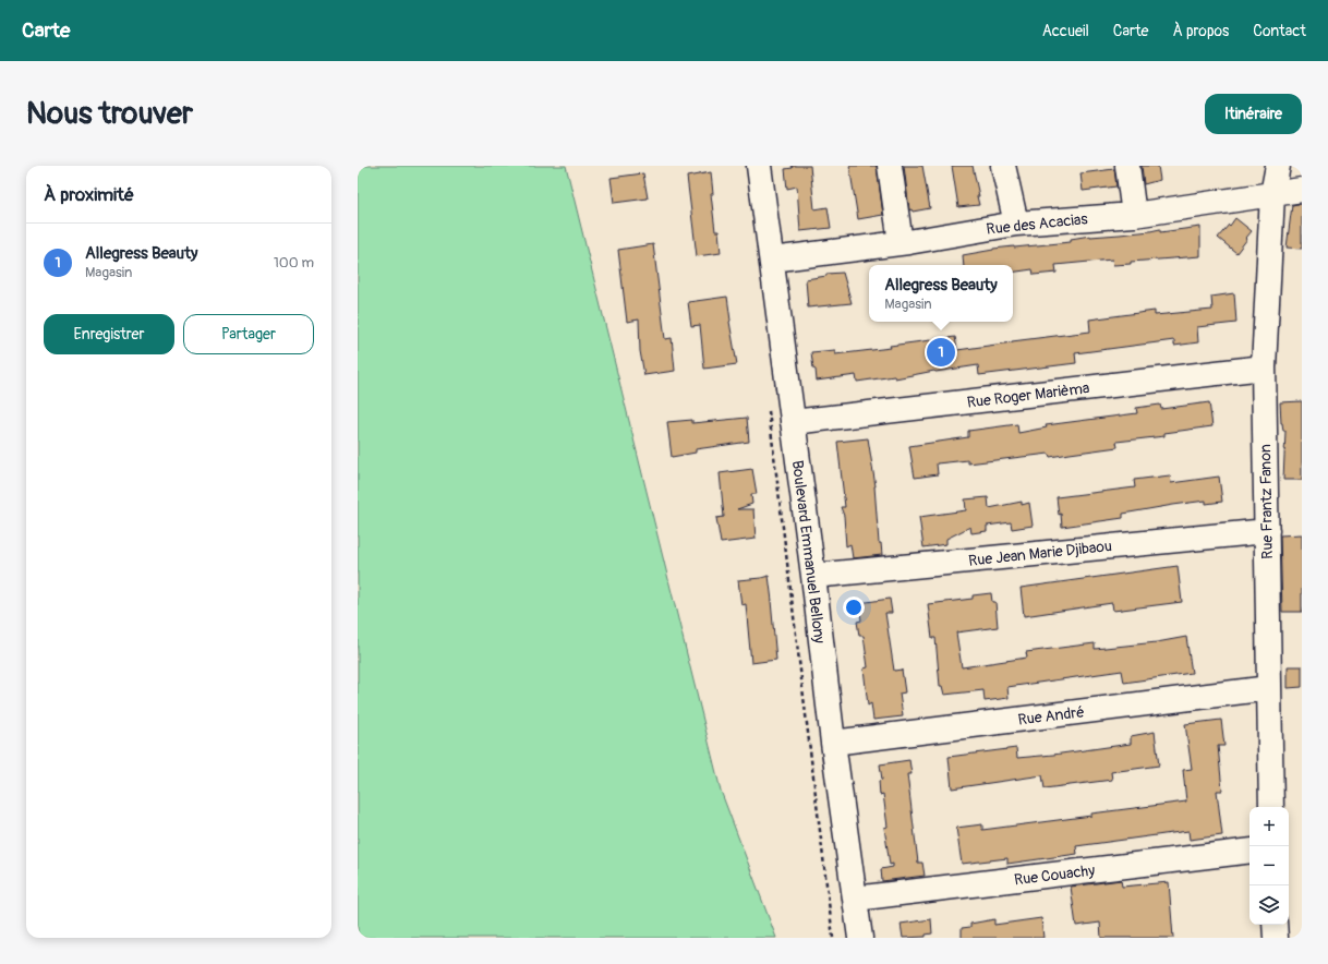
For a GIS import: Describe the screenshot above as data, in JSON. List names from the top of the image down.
{
  "streets": {
    "street": [
      "Rue des Acacias",
      "Rue Roger Marièma",
      "Rue Frantz Fanon",
      "Boulevard Emmanuel Bellony",
      "Rue Jean Marie Djibaou",
      "Rue André",
      "Rue Couachy"
    ]
  },
  "crossings": [
    ["Rue des Acacias", "Rue Frantz Fanon"],
    ["Rue des Acacias", "Boulevard Emmanuel Bellony"],
    ["Rue Roger Marièma", "Rue Frantz Fanon"],
    ["Rue Roger Marièma", "Boulevard Emmanuel Bellony"],
    ["Rue Frantz Fanon", "Rue Jean Marie Djibaou"],
    ["Rue Frantz Fanon", "Rue André"],
    ["Boulevard Emmanuel Bellony", "Rue Jean Marie Djibaou"],
    ["Boulevard Emmanuel Bellony", "Rue André"],
    ["Boulevard Emmanuel Bellony", "Rue Couachy"]
  ],
  "page": {
    "header": "Carte",
    "nav": [
      "Accueil",
      "Carte",
      "À propos",
      "Contact"
    ],
    "buttons": [
      "Itinéraire",
      ["Enregistrer", "Partager"]
    ],
    "title": "Nous trouver",
    "heading": "À proximité",
    "list": [
      {
        "mark": "1",
        "name": "Allegress Beauty",
        "note": "Magasin",
        "value": "100 m"
      }
    ],
    "popup": ["Allegress Beauty", "Magasin"],
    "pins": "1",
    "map_buttons": ["+", "−"]
  }
}
